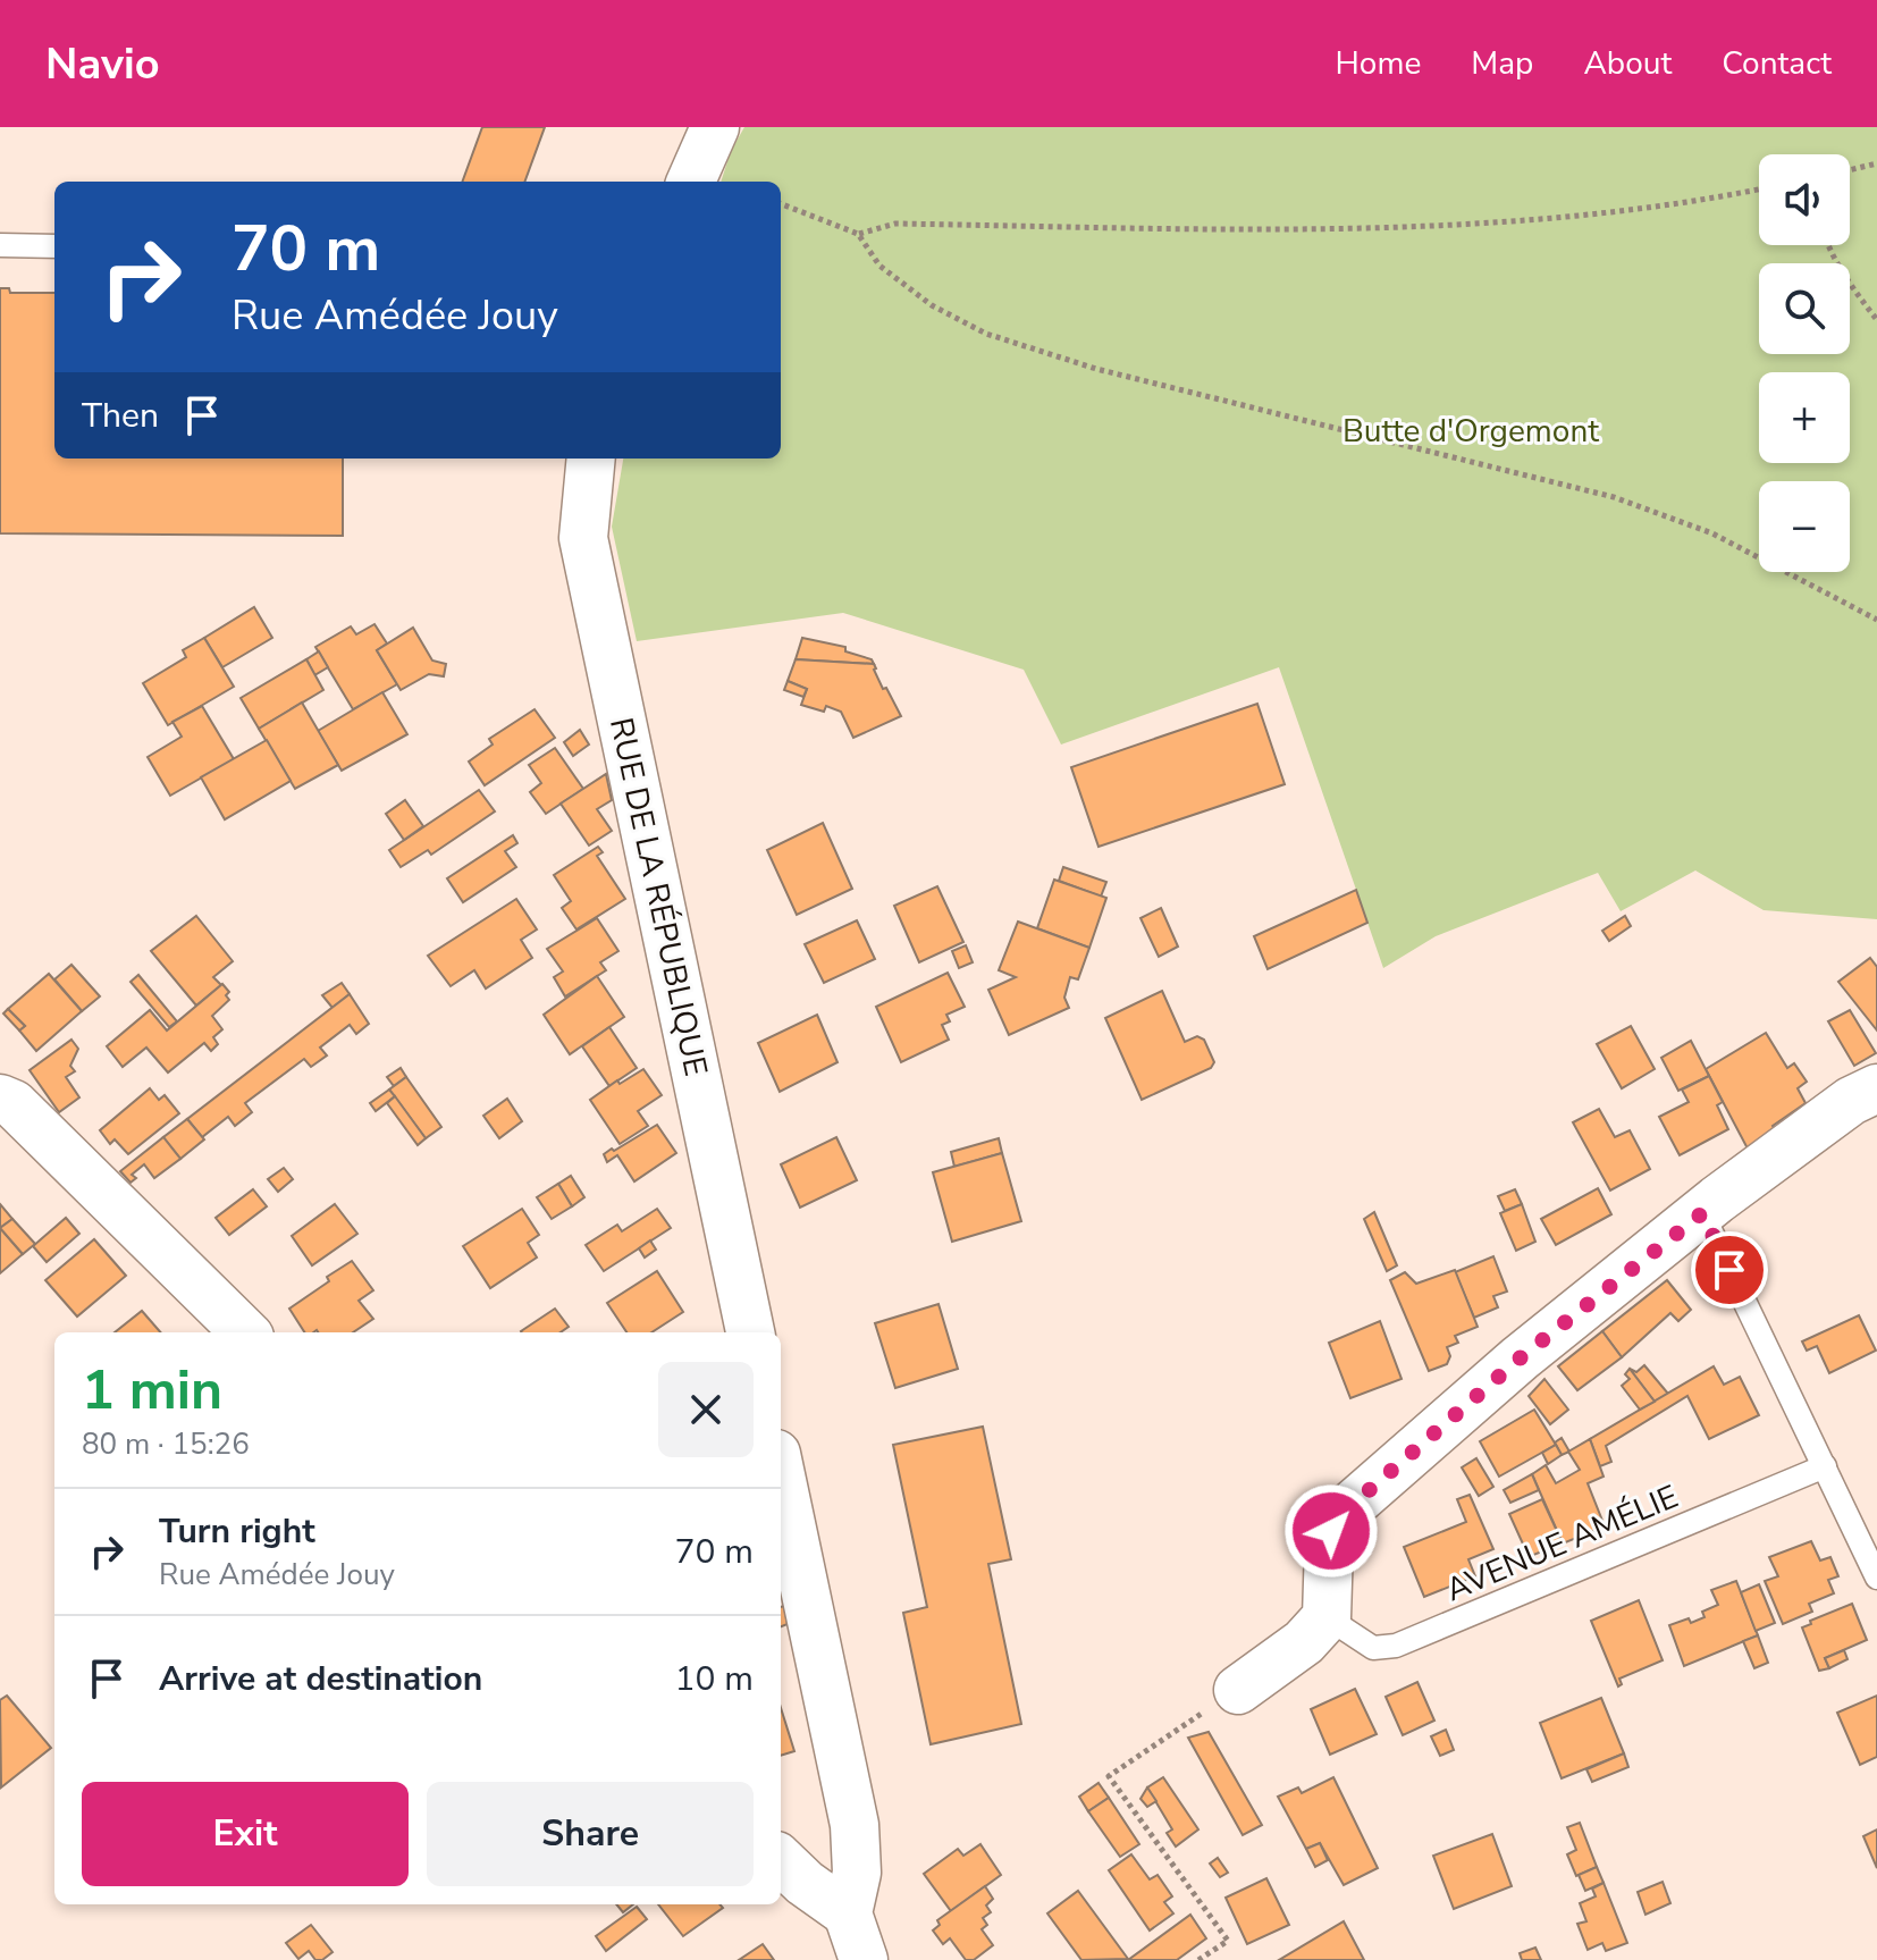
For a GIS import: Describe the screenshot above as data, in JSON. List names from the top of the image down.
{
  "streets": {
    "street": ["RUE DE LA RÉPUBLIQUE"],
    "lane": ["AVENUE AMÉLIE"]
  },
  "parks": ["Butte d'Orgemont"],
  "page": {
    "header": "Navio",
    "nav": [
      "Home",
      "Map",
      "About",
      "Contact"
    ],
    "map_buttons": ["+", "−"],
    "turn": ["70 m", "Rue Amédée Jouy"],
    "then": "Then",
    "heading": ["1 min", "80 m · 15:26"],
    "list": [
      {
        "name": "Turn right",
        "note": "Rue Amédée Jouy",
        "value": "70 m"
      },
      {
        "name": "Arrive at destination",
        "value": "10 m"
      }
    ],
    "buttons": ["Exit", "Share"]
  }
}
